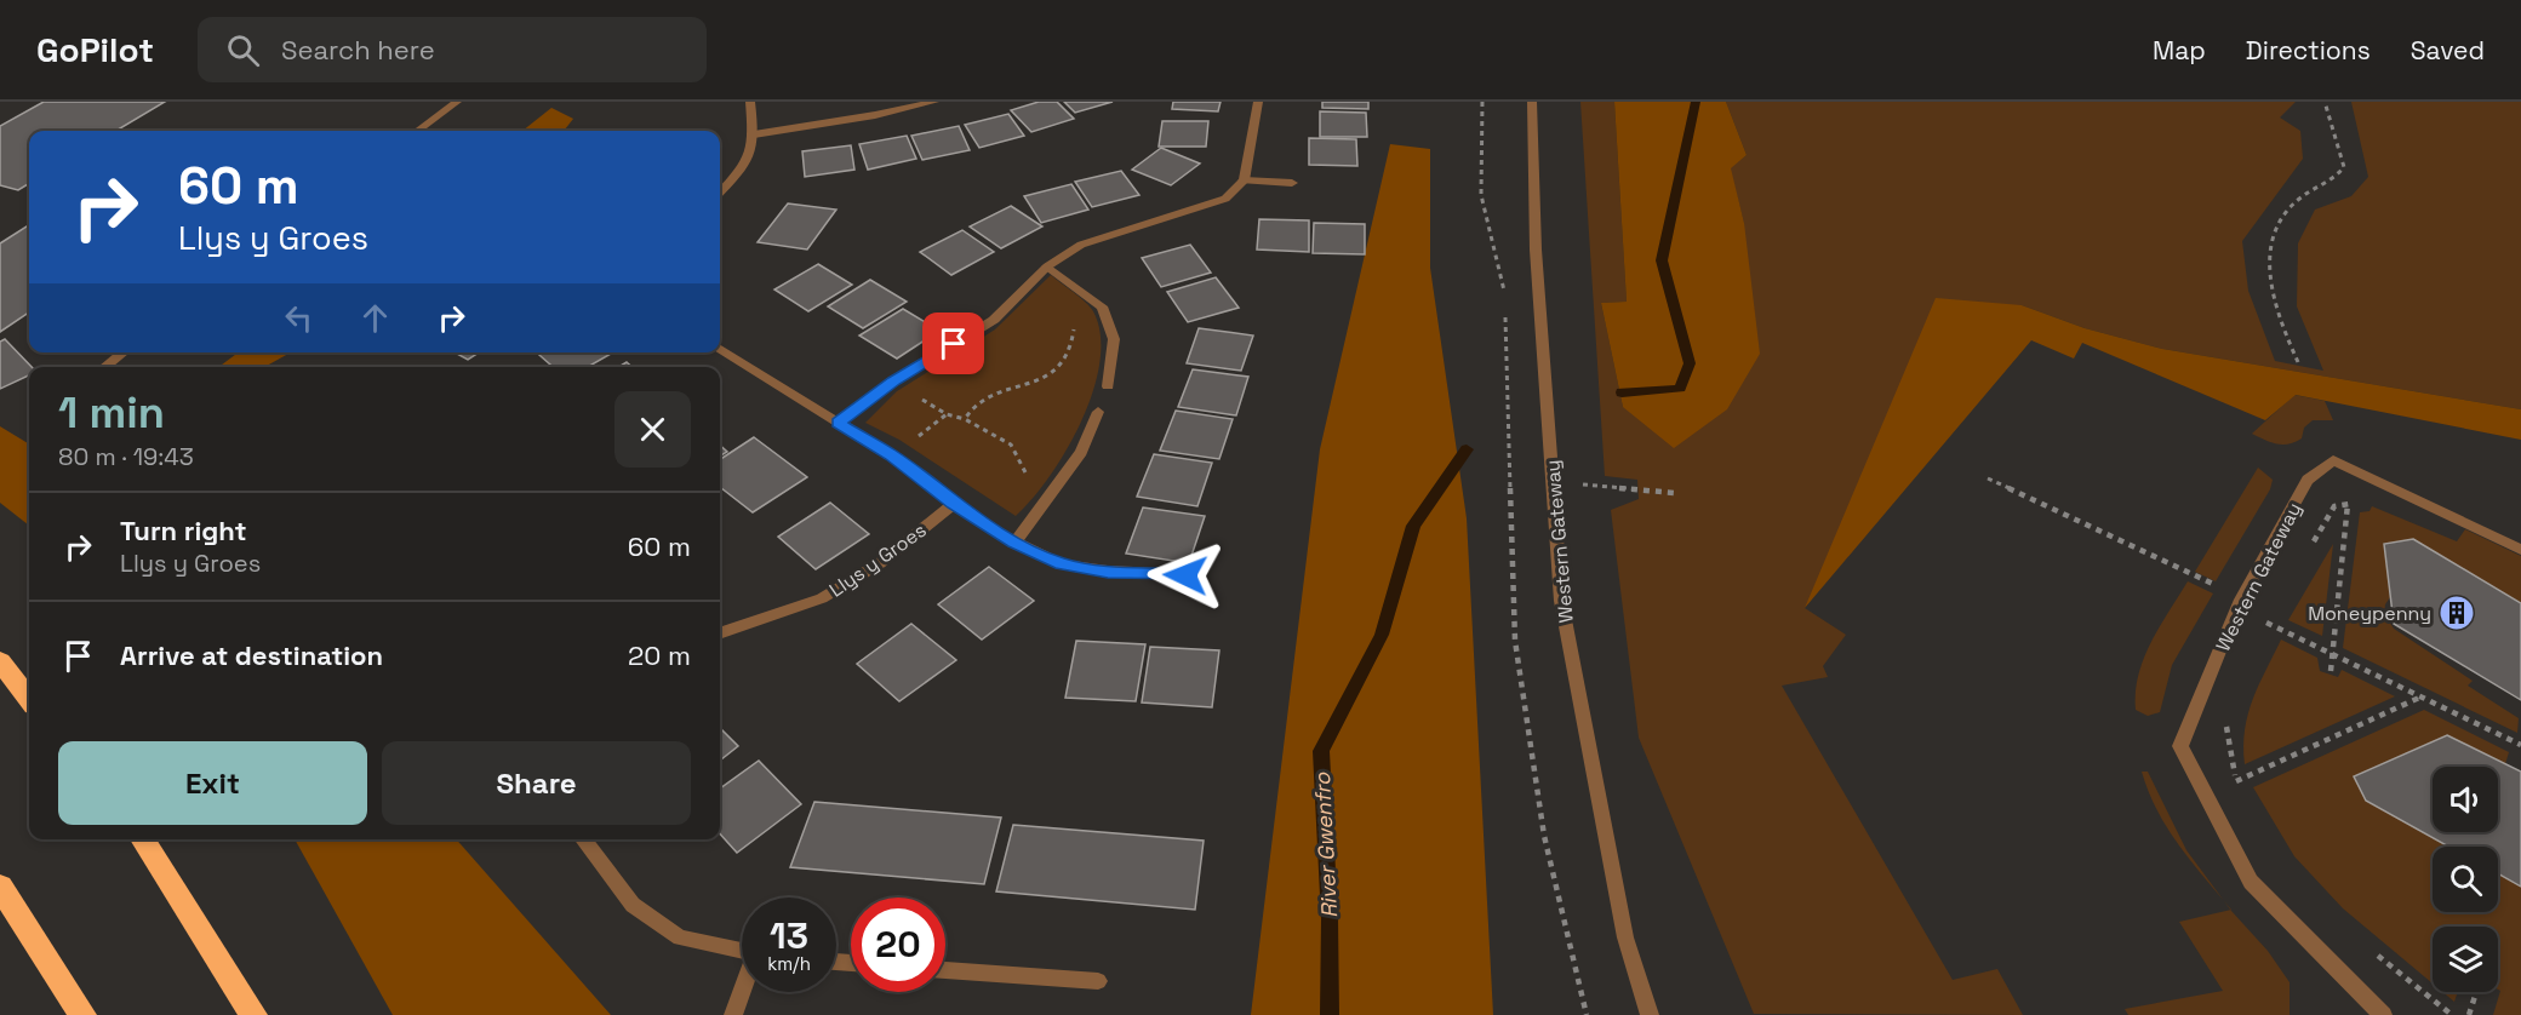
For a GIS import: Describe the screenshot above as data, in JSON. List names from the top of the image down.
{
  "streets": {
    "street": ["Western Gateway", "Llys y Groes"]
  },
  "water": ["River Gwenfro"],
  "places": {
    "building": ["Moneypenny"]
  },
  "page": {
    "header": "GoPilot",
    "search": "Search here",
    "nav": ["Map", "Directions", "Saved"],
    "turn": ["60 m", "Llys y Groes"],
    "heading": ["1 min", "80 m · 19:43"],
    "list": [
      {
        "name": "Turn right",
        "note": "Llys y Groes",
        "value": "60 m"
      },
      {
        "name": "Arrive at destination",
        "value": "20 m"
      }
    ],
    "buttons": ["Exit", "Share"],
    "speed": "13 km/h",
    "limit": "20"
  }
}
